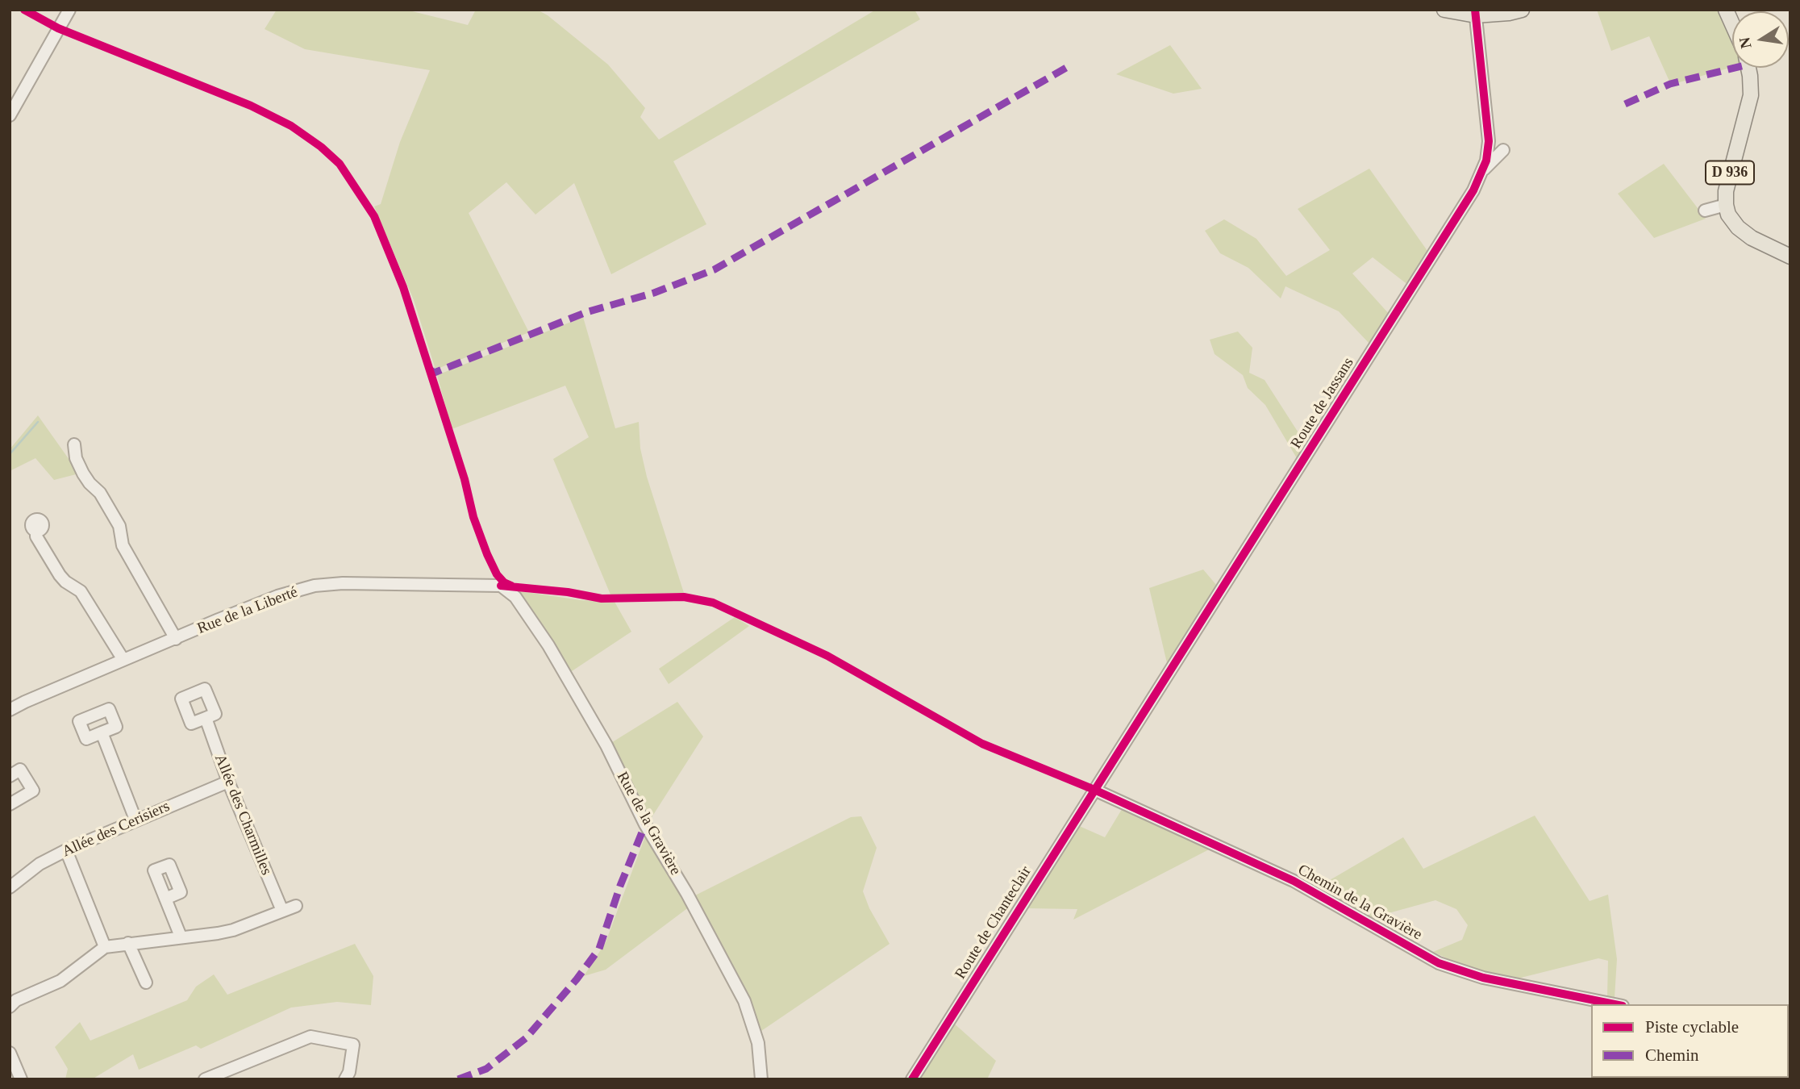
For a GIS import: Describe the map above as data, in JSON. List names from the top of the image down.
{
  "streets": {
    "main road": ["D 936"],
    "street": [
      "Route de Jassans",
      "Rue de la Liberté",
      "Allée des Charmilles",
      "Rue de la Gravière",
      "Allée des Cerisiers",
      "Chemin de la Gravière",
      "Route de Chanteclair"
    ]
  },
  "crossings": [
    ["Route de Jassans", "Chemin de la Gravière"],
    ["Route de Jassans", "Route de Chanteclair"],
    ["Rue de la Liberté", "Rue de la Gravière"],
    ["Allée des Charmilles", "Allée des Cerisiers"],
    ["Chemin de la Gravière", "Route de Chanteclair"]
  ],
  "legend": ["Piste cyclable", "Chemin"],
  "north": "left"
}
